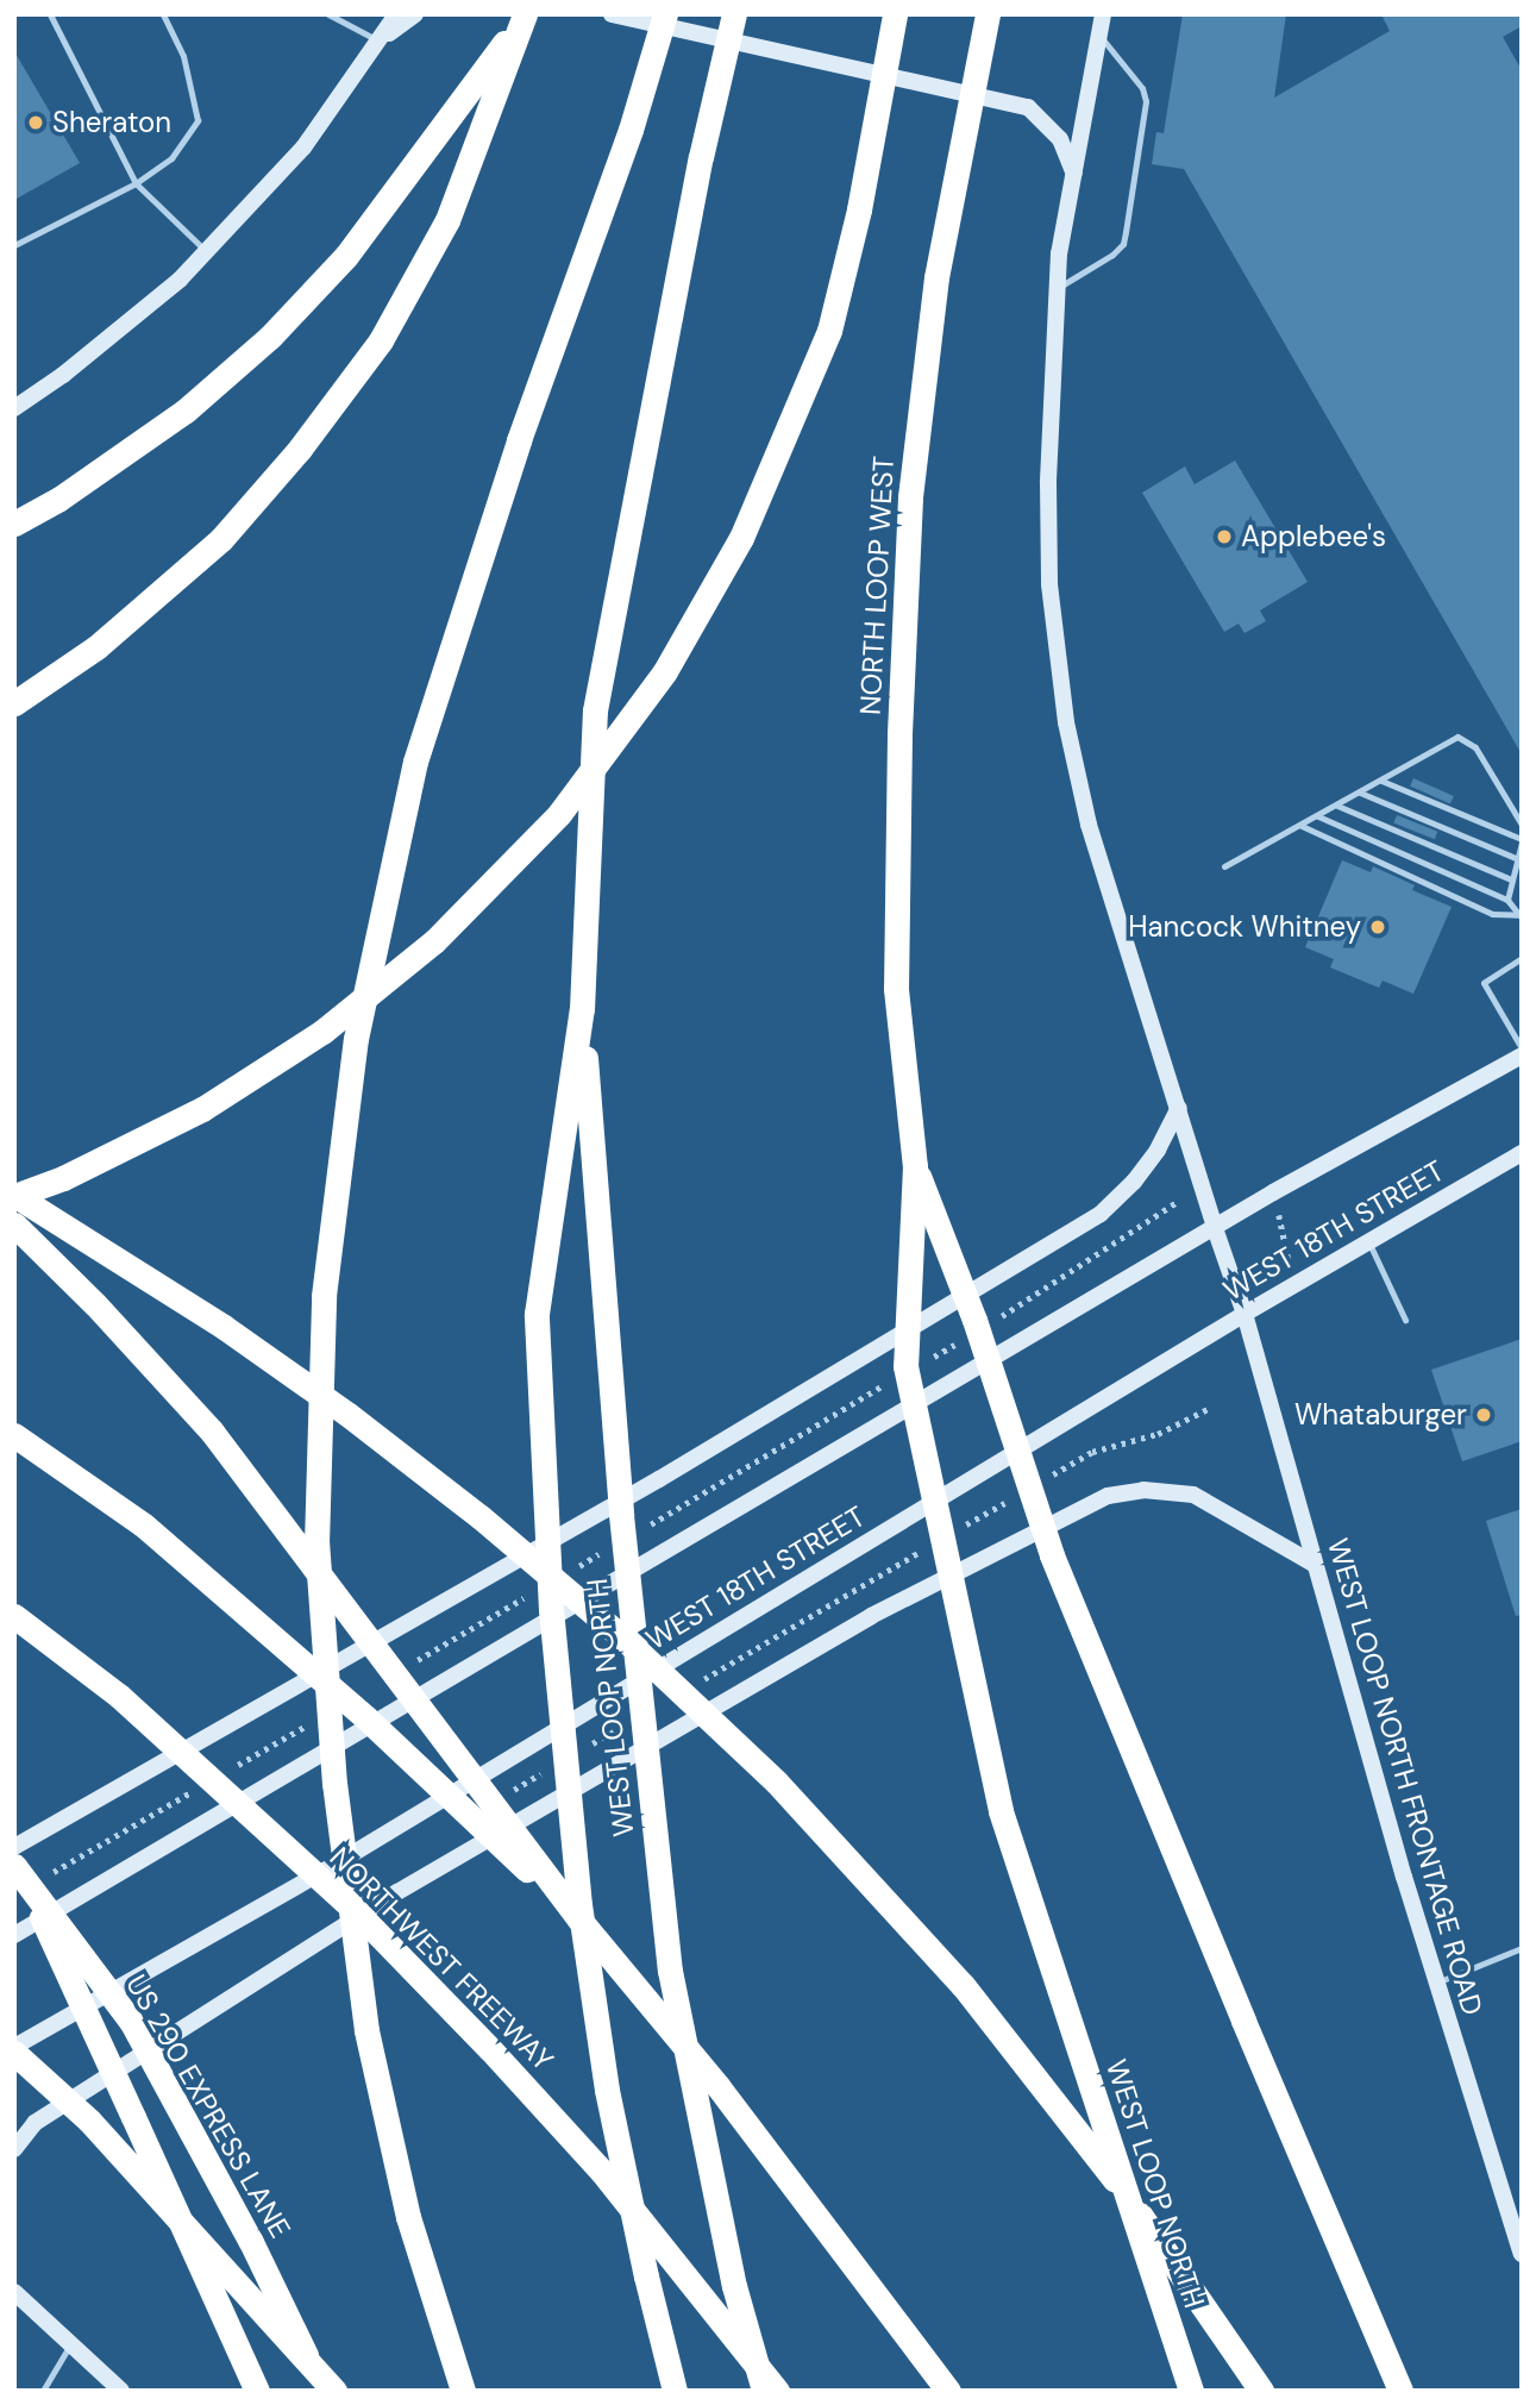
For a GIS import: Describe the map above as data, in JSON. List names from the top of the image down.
{
  "streets": {
    "highway": [
      "NORTH LOOP WEST",
      "WEST LOOP NORTH",
      "NORTHWEST FREEWAY",
      "US 290 EXPRESS LANE"
    ],
    "main road": ["WEST 18TH STREET", "WEST LOOP NORTH FRONTAGE ROAD"]
  },
  "crossings": [
    ["NORTH LOOP WEST", "WEST LOOP NORTH"],
    ["WEST 18TH STREET", "WEST LOOP NORTH FRONTAGE ROAD"]
  ],
  "places": [
    "Sheraton",
    "Applebee's",
    "Hancock Whitney",
    "Whataburger"
  ]
}
